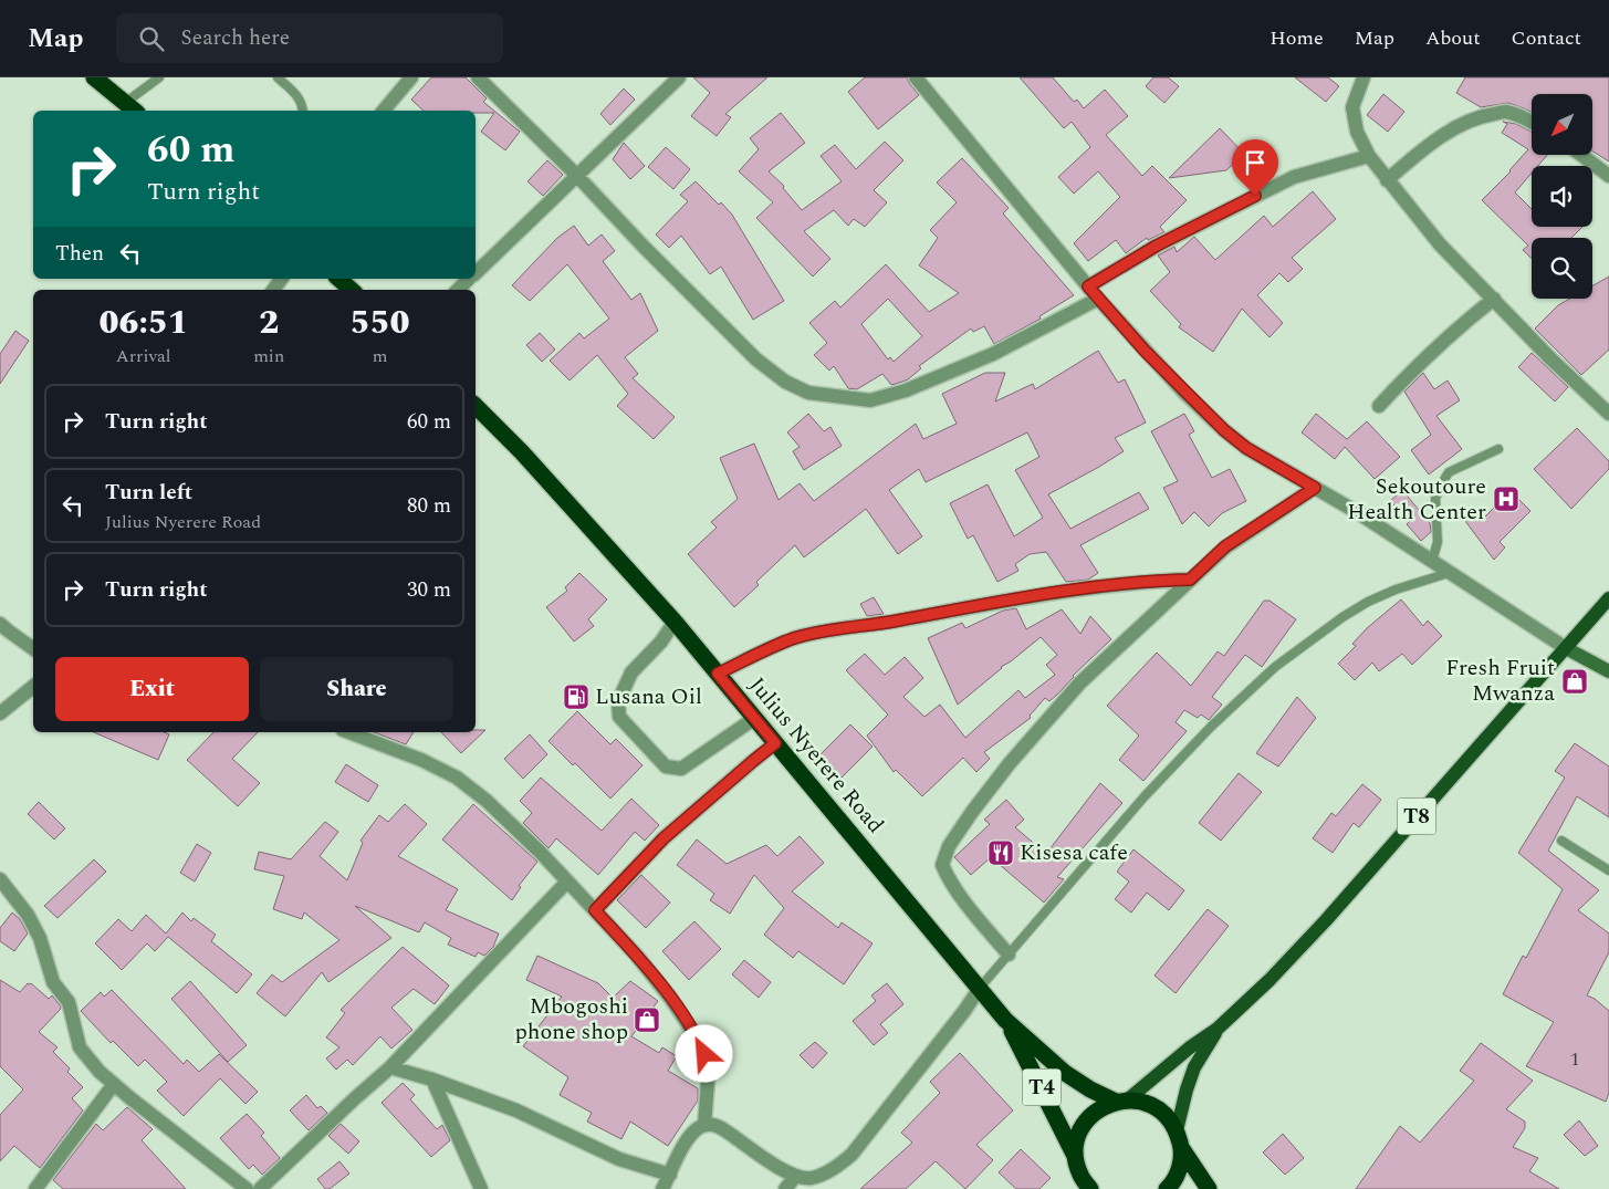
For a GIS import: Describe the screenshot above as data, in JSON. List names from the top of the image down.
{
  "streets": {
    "highway": ["Julius Nyerere Road", "T4"],
    "main road": ["T8"]
  },
  "crossings": [
    ["Julius Nyerere Road", "T8"],
    ["Julius Nyerere Road", "T4"],
    ["T8", "T4"]
  ],
  "places": {
    "hospital": ["Sekoutoure Health Center"],
    "shop": ["Fresh Fruit Mwanza", "Mbogoshi phone shop"],
    "fuel station": ["Lusana Oil"],
    "restaurant": ["Kisesa cafe"]
  },
  "house_numbers": ["1"],
  "north": "bottom left",
  "page": {
    "header": "Map",
    "search": "Search here",
    "nav": [
      "Home",
      "Map",
      "About",
      "Contact"
    ],
    "turn": ["60 m", "Turn right"],
    "then": "Then",
    "eta": [
      "06:51",
      "Arrival",
      "2",
      "min",
      "550",
      "m"
    ],
    "list": [
      {
        "name": "Turn right",
        "value": "60 m"
      },
      {
        "name": "Turn left",
        "note": "Julius Nyerere Road",
        "value": "80 m"
      },
      {
        "name": "Turn right",
        "value": "30 m"
      }
    ],
    "buttons": ["Exit", "Share"]
  }
}
